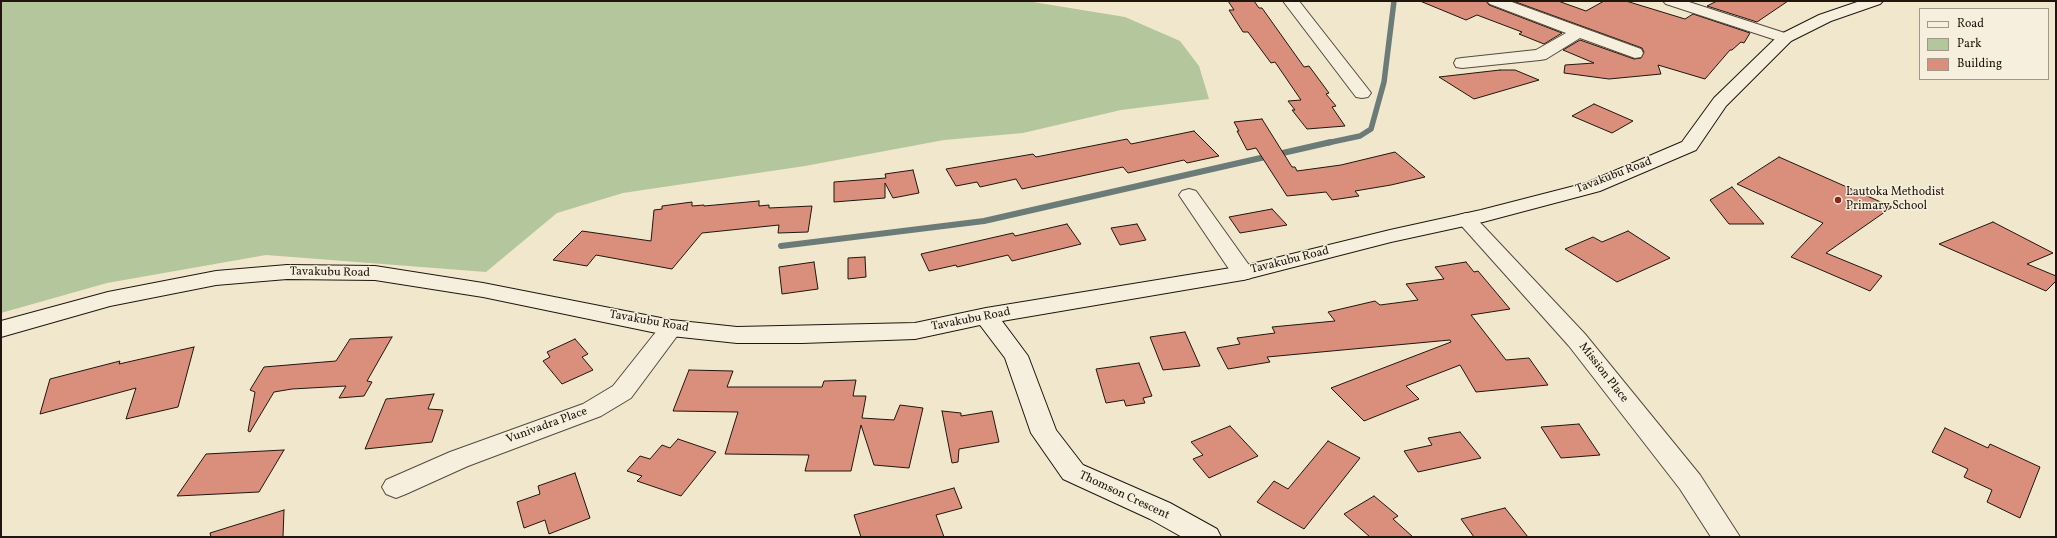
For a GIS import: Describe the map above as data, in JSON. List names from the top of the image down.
{
  "streets": {
    "main road": [
      "Tavakubu Road",
      "Mission Place",
      "Vunivadra Place",
      "Thomson Crescent"
    ]
  },
  "crossings": [
    ["Tavakubu Road", "Mission Place"],
    ["Tavakubu Road", "Vunivadra Place"],
    ["Tavakubu Road", "Thomson Crescent"]
  ],
  "places": ["Lautoka Methodist Primary School"],
  "legend": ["Road", "Park", "Building"]
}
